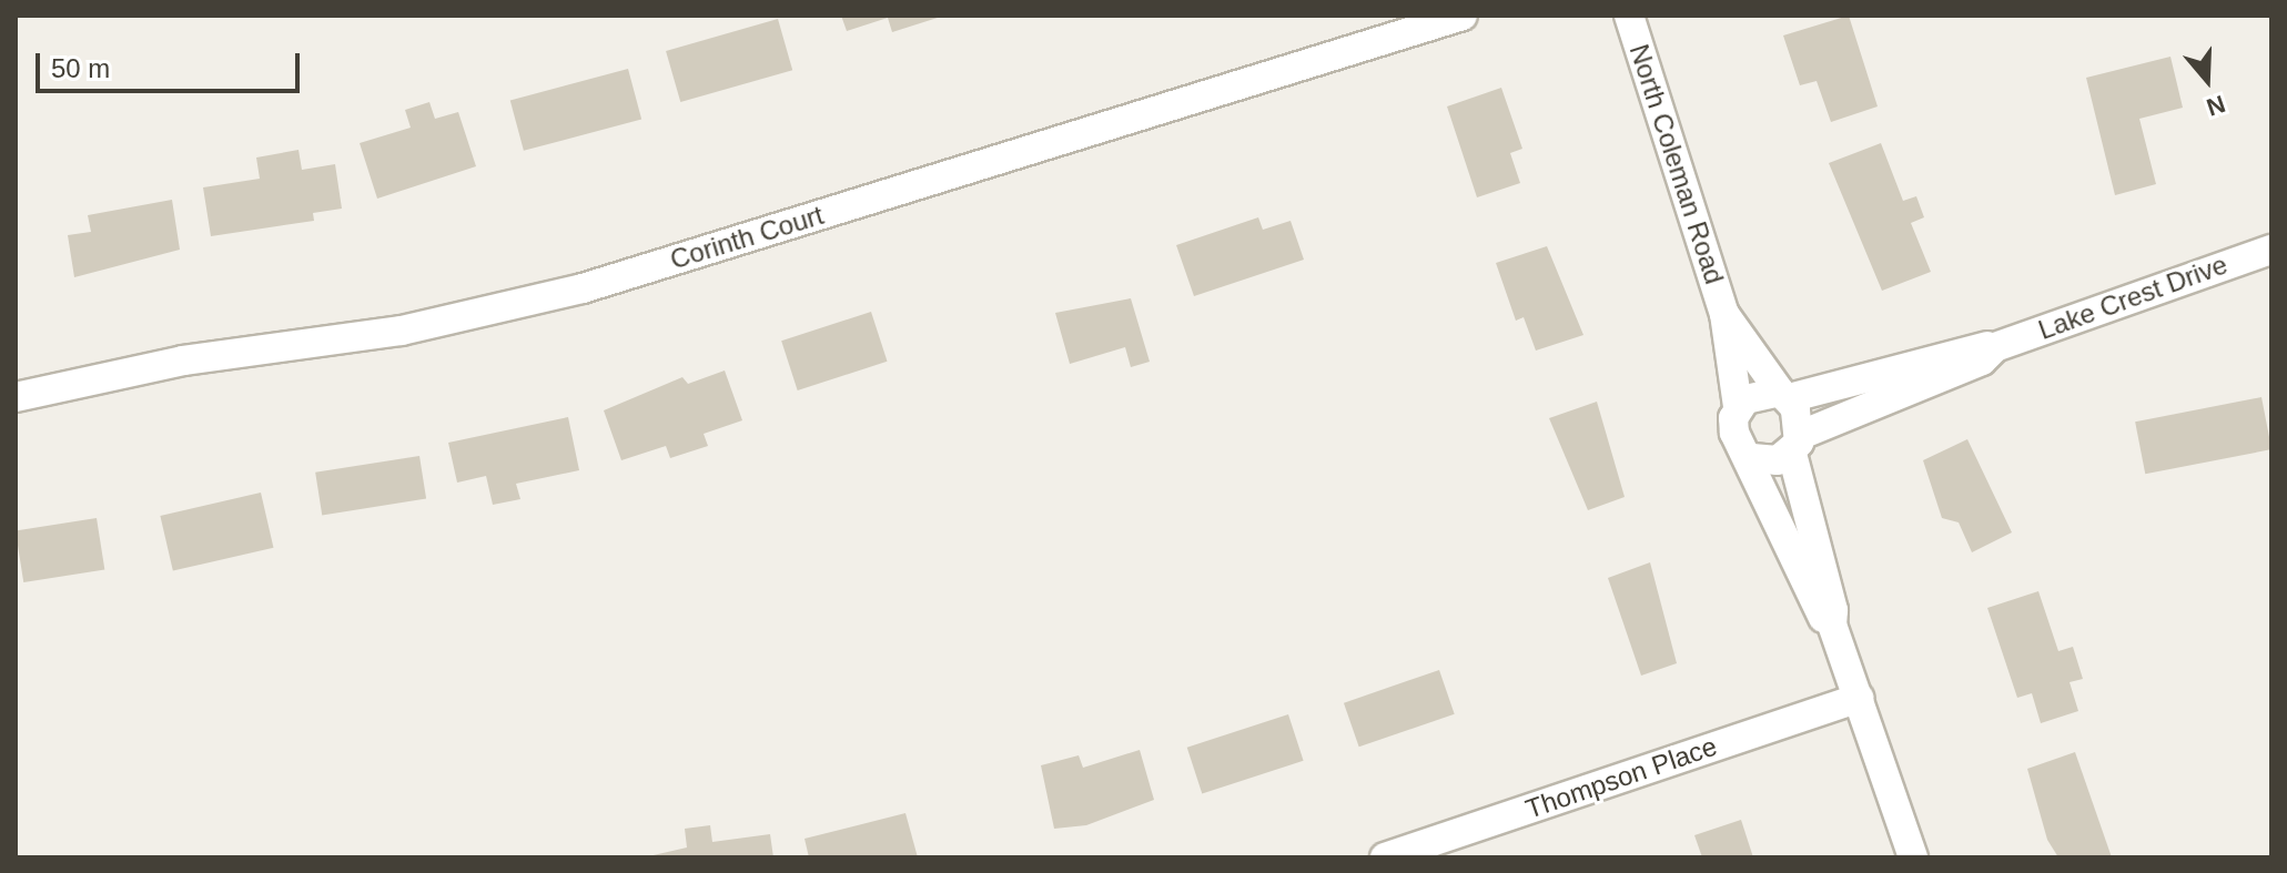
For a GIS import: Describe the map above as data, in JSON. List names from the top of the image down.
{
  "streets": {
    "street": [
      "North Coleman Road",
      "Corinth Court",
      "Lake Crest Drive",
      "Thompson Place"
    ]
  },
  "crossings": [
    ["North Coleman Road", "Lake Crest Drive"]
  ],
  "scale_bar": "50 m",
  "north": "bottom"
}
